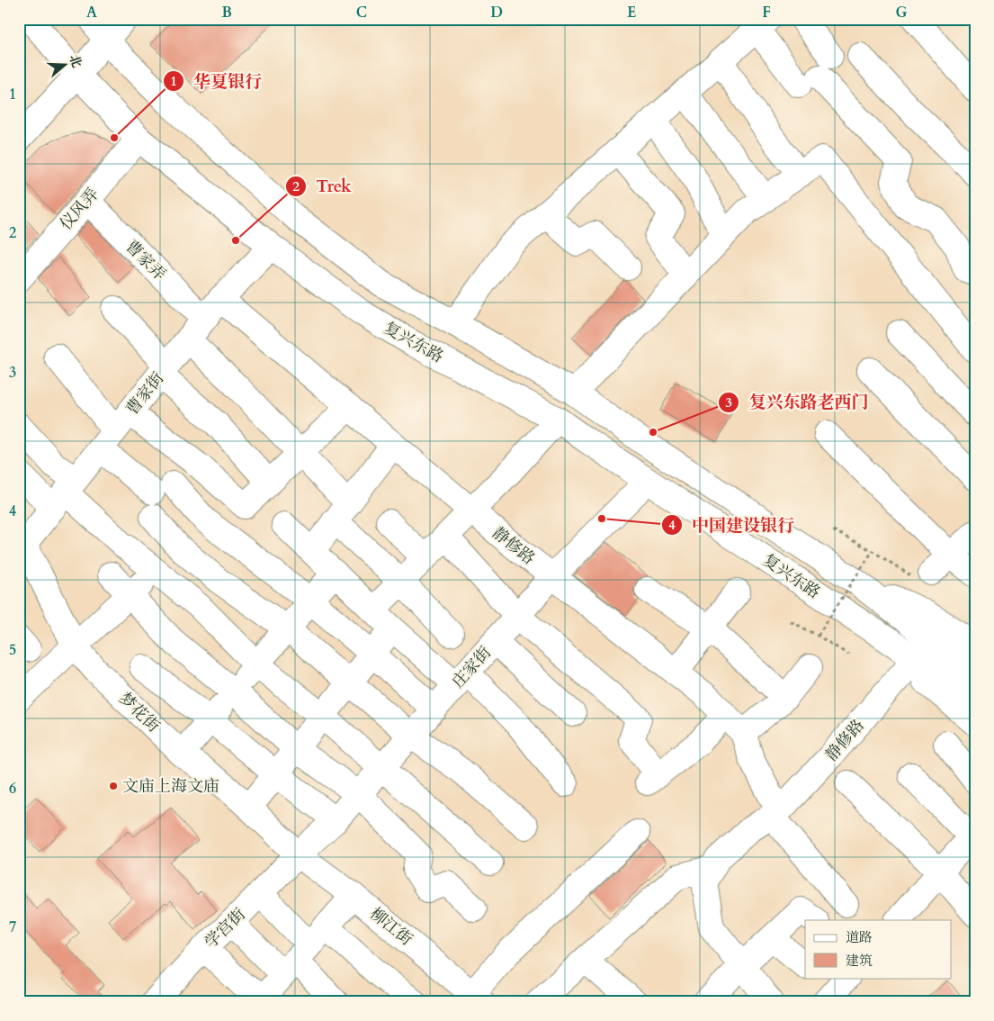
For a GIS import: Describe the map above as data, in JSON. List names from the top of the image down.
{
  "streets": {
    "street": [
      "仪风弄",
      "曹家弄",
      "复兴东路",
      "曹家街",
      "静修路",
      "庄家街",
      "梦花街",
      "柳江街",
      "学宫街"
    ]
  },
  "crossings": [
    ["仪风弄", "曹家弄"],
    ["仪风弄", "复兴东路"],
    ["曹家弄", "曹家街"],
    ["复兴东路", "曹家街"],
    ["复兴东路", "静修路"],
    ["复兴东路", "庄家街"],
    ["曹家街", "静修路"],
    ["曹家街", "梦花街"],
    ["静修路", "庄家街"],
    ["庄家街", "梦花街"],
    ["庄家街", "柳江街"],
    ["庄家街", "学宫街"],
    ["梦花街", "柳江街"],
    ["梦花街", "学宫街"],
    ["柳江街", "学宫街"]
  ],
  "places": [
    "华夏银行",
    "Trek",
    "复兴东路老西门",
    "中国建设银行",
    "文庙上海文庙"
  ],
  "legend": ["道路", "建筑"],
  "north": "right",
  "grid": {
    "columns": [
      "A",
      "B",
      "C",
      "D",
      "E",
      "F",
      "G"
    ],
    "rows": [
      "1",
      "2",
      "3",
      "4",
      "5",
      "6",
      "7"
    ]
  }
}
